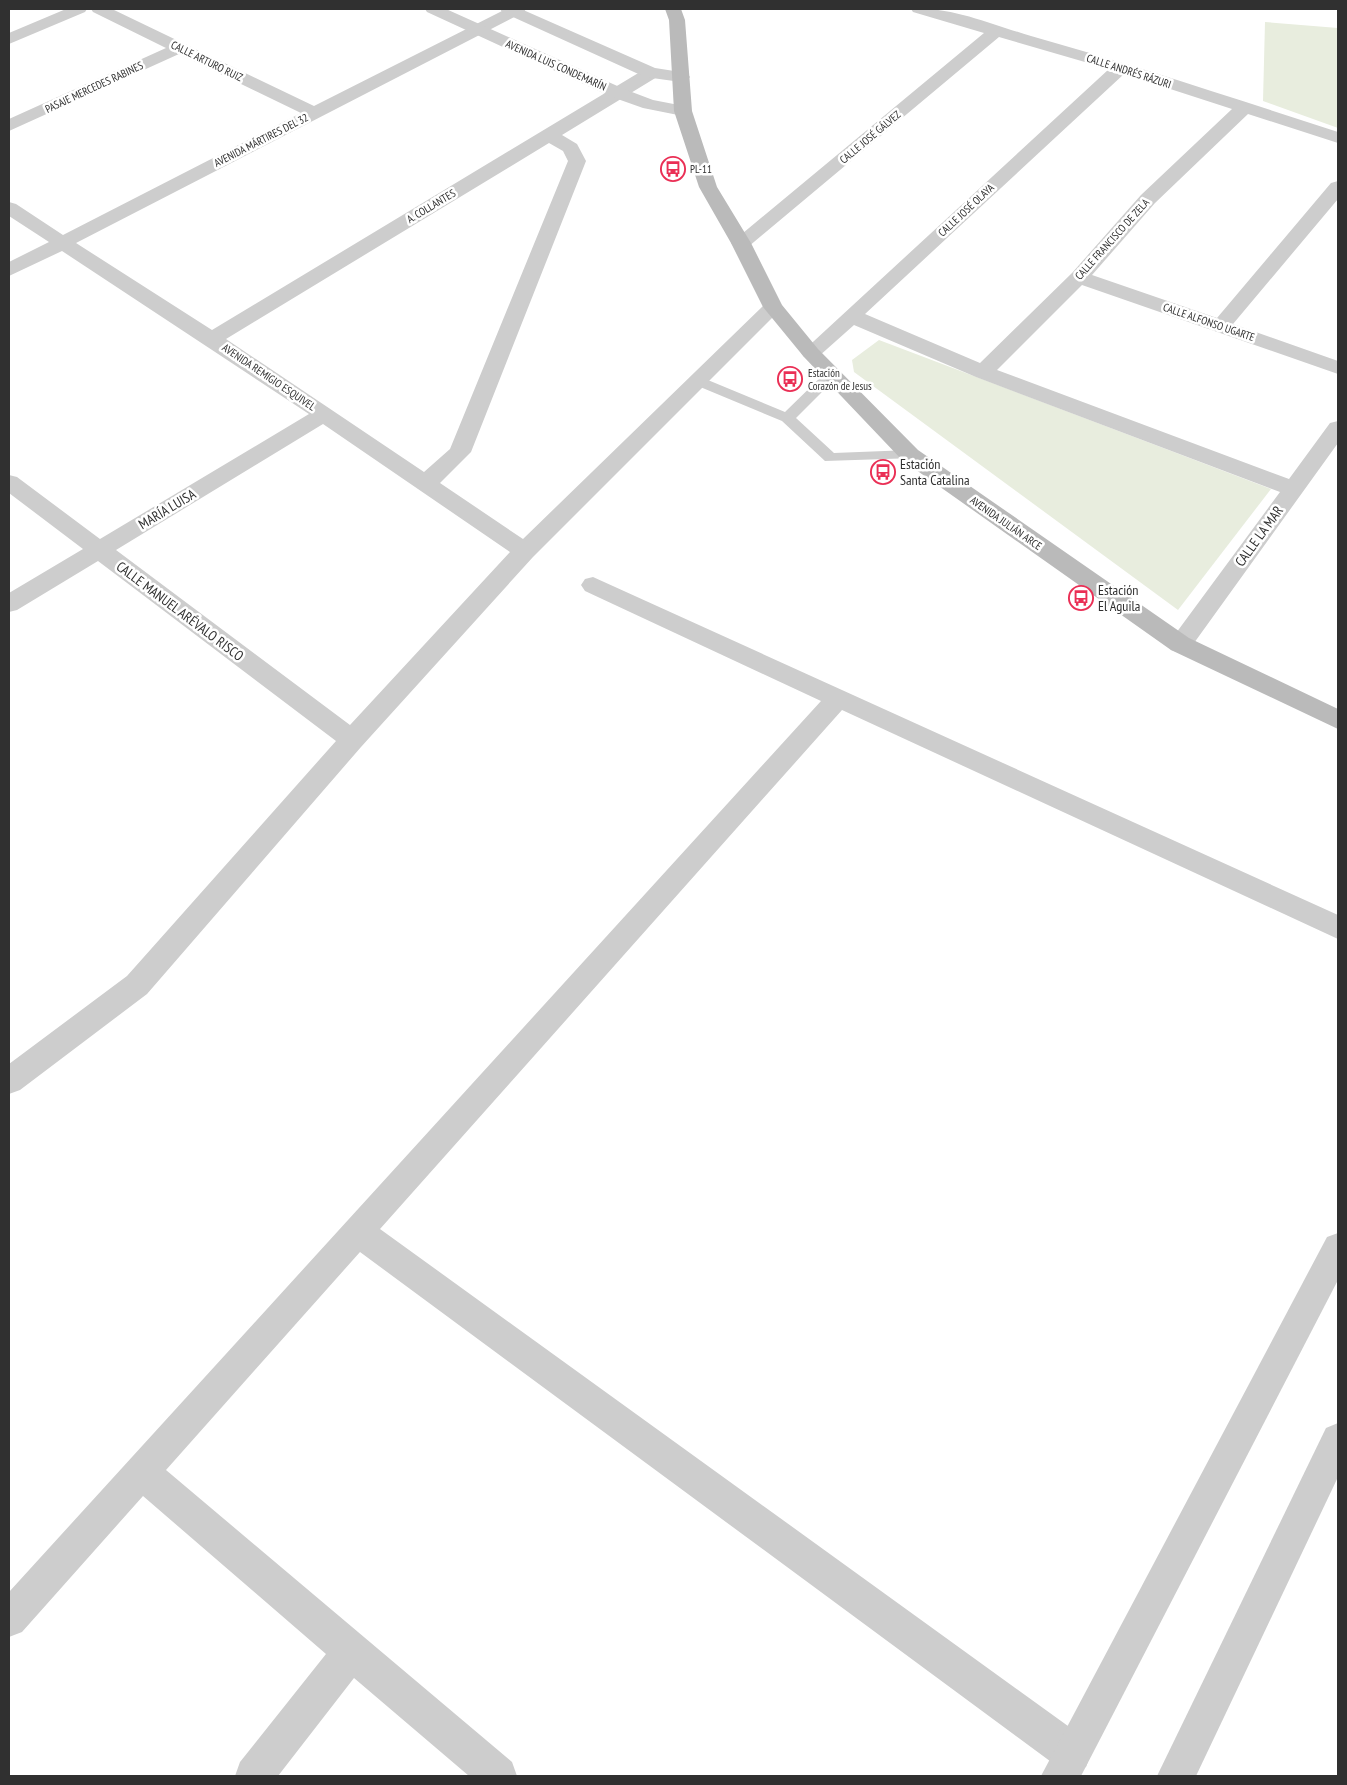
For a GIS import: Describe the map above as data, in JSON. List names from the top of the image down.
{
  "streets": {
    "main road": ["AVENIDA JULIÁN ARCE"],
    "street": [
      "CALLE ARTURO RUIZ",
      "AVENIDA LUIS CONDEMARÍN",
      "CALLE ANDRÉS RÁZURI",
      "PASAJE MERCEDES RABINES",
      "CALLE JOSÉ GÁLVEZ",
      "AVENIDA MÁRTIRES DEL 32",
      "A. COLLANTES",
      "CALLE JOSÉ OLAYA",
      "CALLE FRANCISCO DE ZELA",
      "CALLE ALFONSO UGARTE",
      "AVENIDA REMIGIO ESQUIVEL",
      "MARÍA LUISA",
      "CALLE LA MAR",
      "CALLE MANUEL ARÉVALO RISCO"
    ]
  },
  "crossings": [
    ["CALLE ARTURO RUIZ", "PASAJE MERCEDES RABINES"],
    ["CALLE ARTURO RUIZ", "AVENIDA MÁRTIRES DEL 32"],
    ["AVENIDA LUIS CONDEMARÍN", "AVENIDA MÁRTIRES DEL 32"],
    ["AVENIDA LUIS CONDEMARÍN", "A. COLLANTES"],
    ["AVENIDA LUIS CONDEMARÍN", "AVENIDA JULIÁN ARCE"],
    ["CALLE ANDRÉS RÁZURI", "CALLE JOSÉ GÁLVEZ"],
    ["CALLE ANDRÉS RÁZURI", "CALLE JOSÉ OLAYA"],
    ["CALLE ANDRÉS RÁZURI", "CALLE FRANCISCO DE ZELA"],
    ["CALLE JOSÉ GÁLVEZ", "AVENIDA JULIÁN ARCE"],
    ["AVENIDA MÁRTIRES DEL 32", "AVENIDA REMIGIO ESQUIVEL"],
    ["A. COLLANTES", "AVENIDA REMIGIO ESQUIVEL"],
    ["CALLE JOSÉ OLAYA", "AVENIDA JULIÁN ARCE"],
    ["CALLE FRANCISCO DE ZELA", "CALLE ALFONSO UGARTE"],
    ["AVENIDA REMIGIO ESQUIVEL", "MARÍA LUISA"],
    ["MARÍA LUISA", "CALLE MANUEL ARÉVALO RISCO"],
    ["AVENIDA JULIÁN ARCE", "CALLE LA MAR"]
  ],
  "places": {
    "bus stop": [
      "PL-11",
      "Estación Corazón de Jesus",
      "Estación Santa Catalina",
      "Estación El Aguila"
    ]
  }
}
